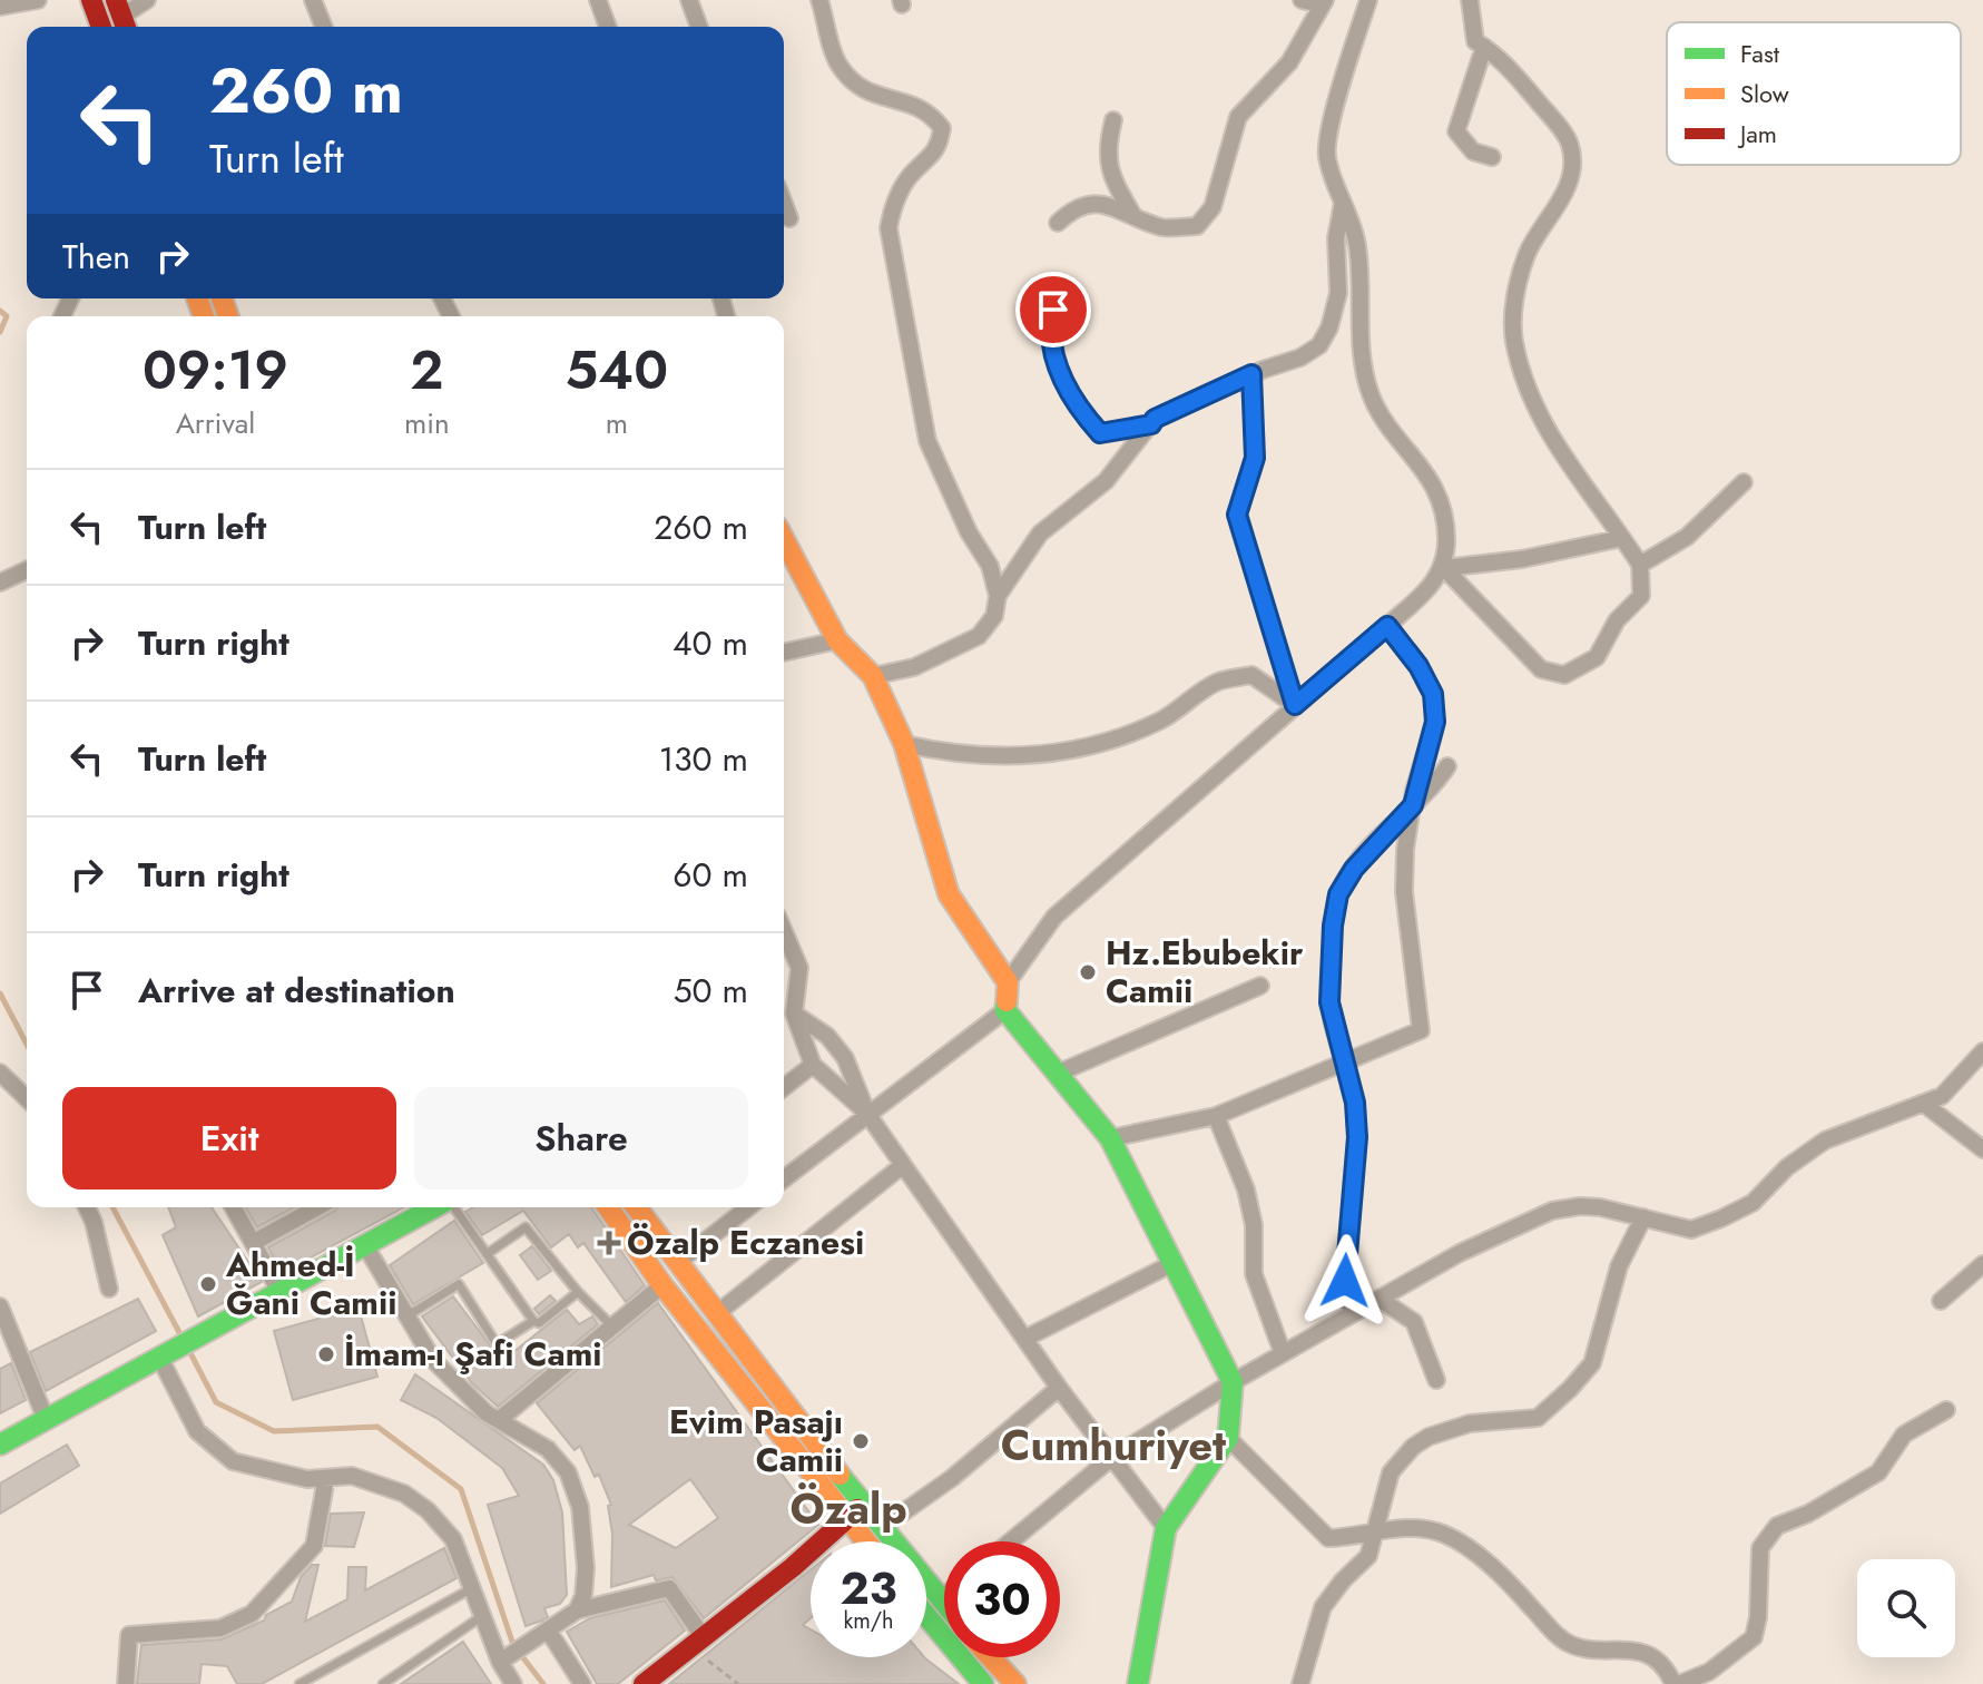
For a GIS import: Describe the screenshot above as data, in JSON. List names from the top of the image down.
{
  "districts": ["Cumhuriyet", "Özalp"],
  "places": {
    "other": [
      "Hz.Ebubekir Camii",
      "Ahmed-İ Ğani Camii",
      "İmam-ı Şafi Cami",
      "Evim Pasajı Camii"
    ],
    "health": ["Özalp Eczanesi"]
  },
  "legend": ["Fast", "Slow", "Jam"],
  "page": {
    "turn": ["260 m", "Turn left"],
    "then": "Then",
    "eta": [
      "09:19",
      "Arrival",
      "2",
      "min",
      "540",
      "m"
    ],
    "list": [
      {
        "name": "Turn left",
        "value": "260 m"
      },
      {
        "name": "Turn right",
        "value": "40 m"
      },
      {
        "name": "Turn left",
        "value": "130 m"
      },
      {
        "name": "Turn right",
        "value": "60 m"
      },
      {
        "name": "Arrive at destination",
        "value": "50 m"
      }
    ],
    "buttons": ["Exit", "Share"],
    "speed": "23 km/h",
    "limit": "30"
  }
}
